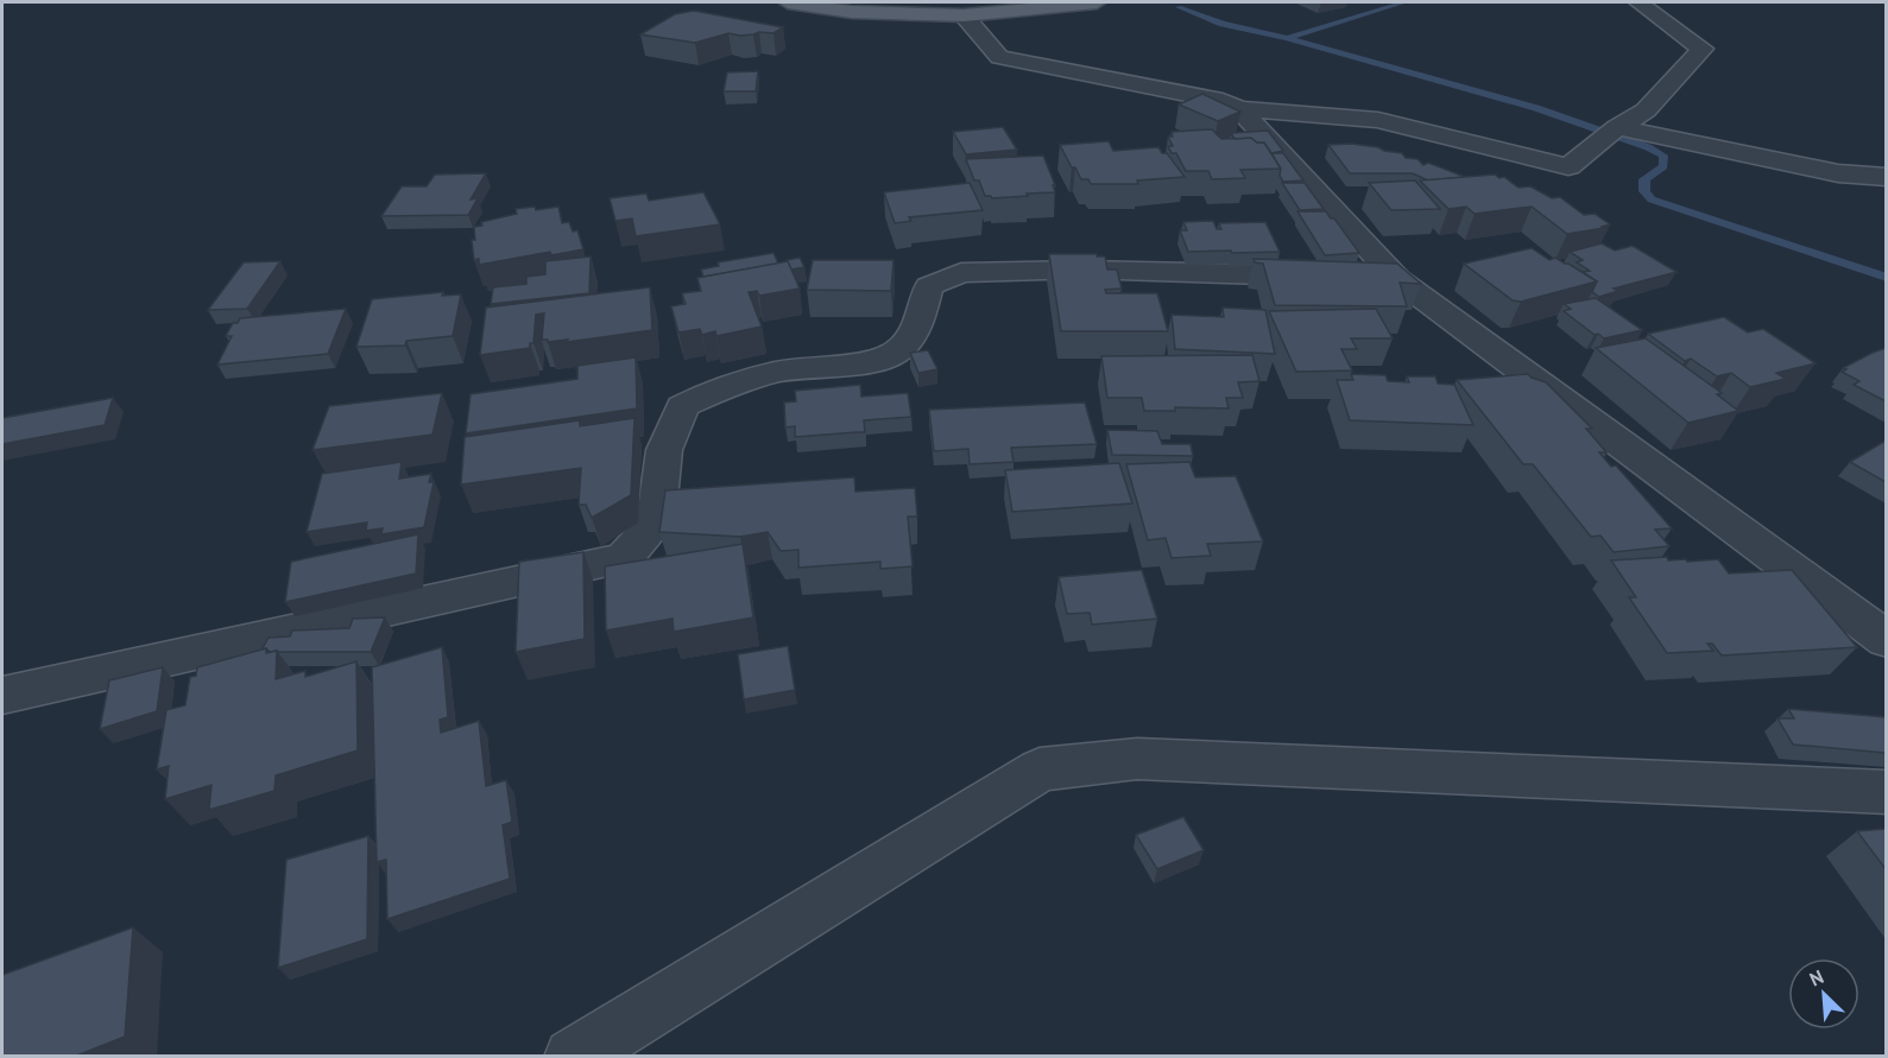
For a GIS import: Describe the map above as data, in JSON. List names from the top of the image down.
{
  "north": "top left"
}
